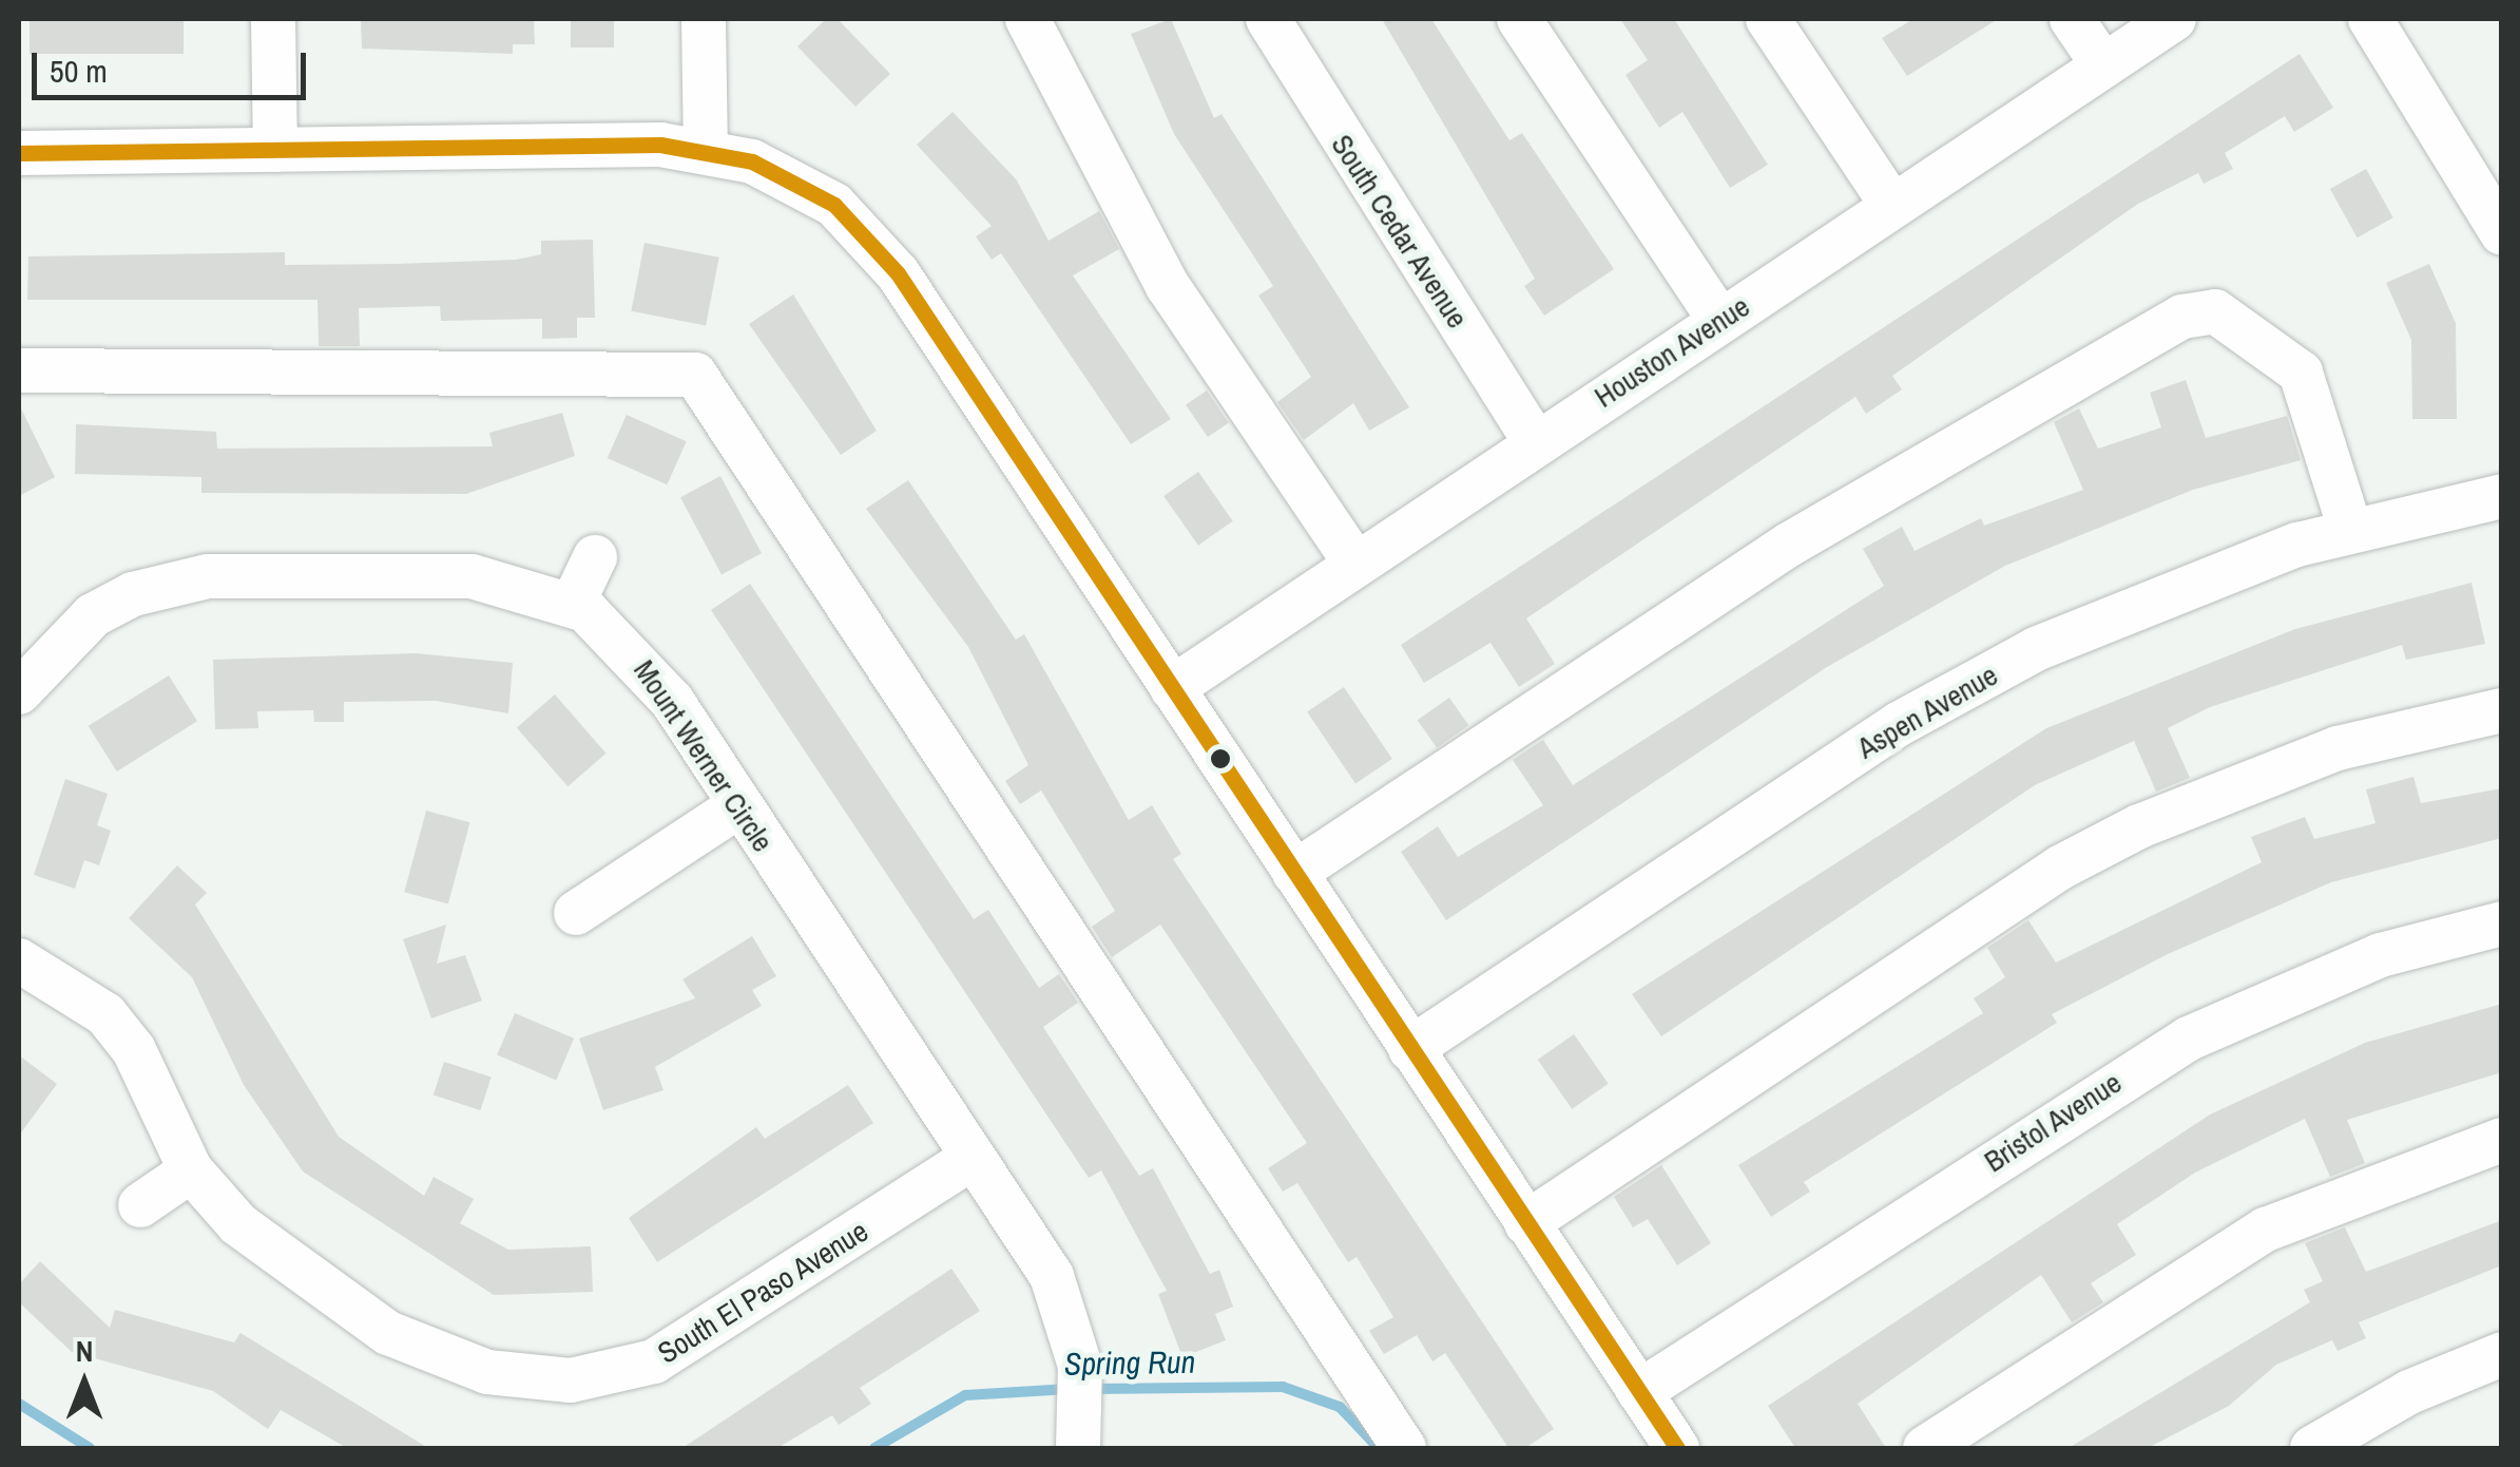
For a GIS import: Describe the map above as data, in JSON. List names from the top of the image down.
{
  "streets": {
    "street": [
      "South Cedar Avenue",
      "Houston Avenue",
      "Aspen Avenue",
      "Mount Werner Circle",
      "Bristol Avenue",
      "South El Paso Avenue"
    ]
  },
  "crossings": [
    ["South Cedar Avenue", "Houston Avenue"],
    ["Mount Werner Circle", "South El Paso Avenue"]
  ],
  "water": ["Spring Run"],
  "scale_bar": "50 m",
  "north": "top"
}
